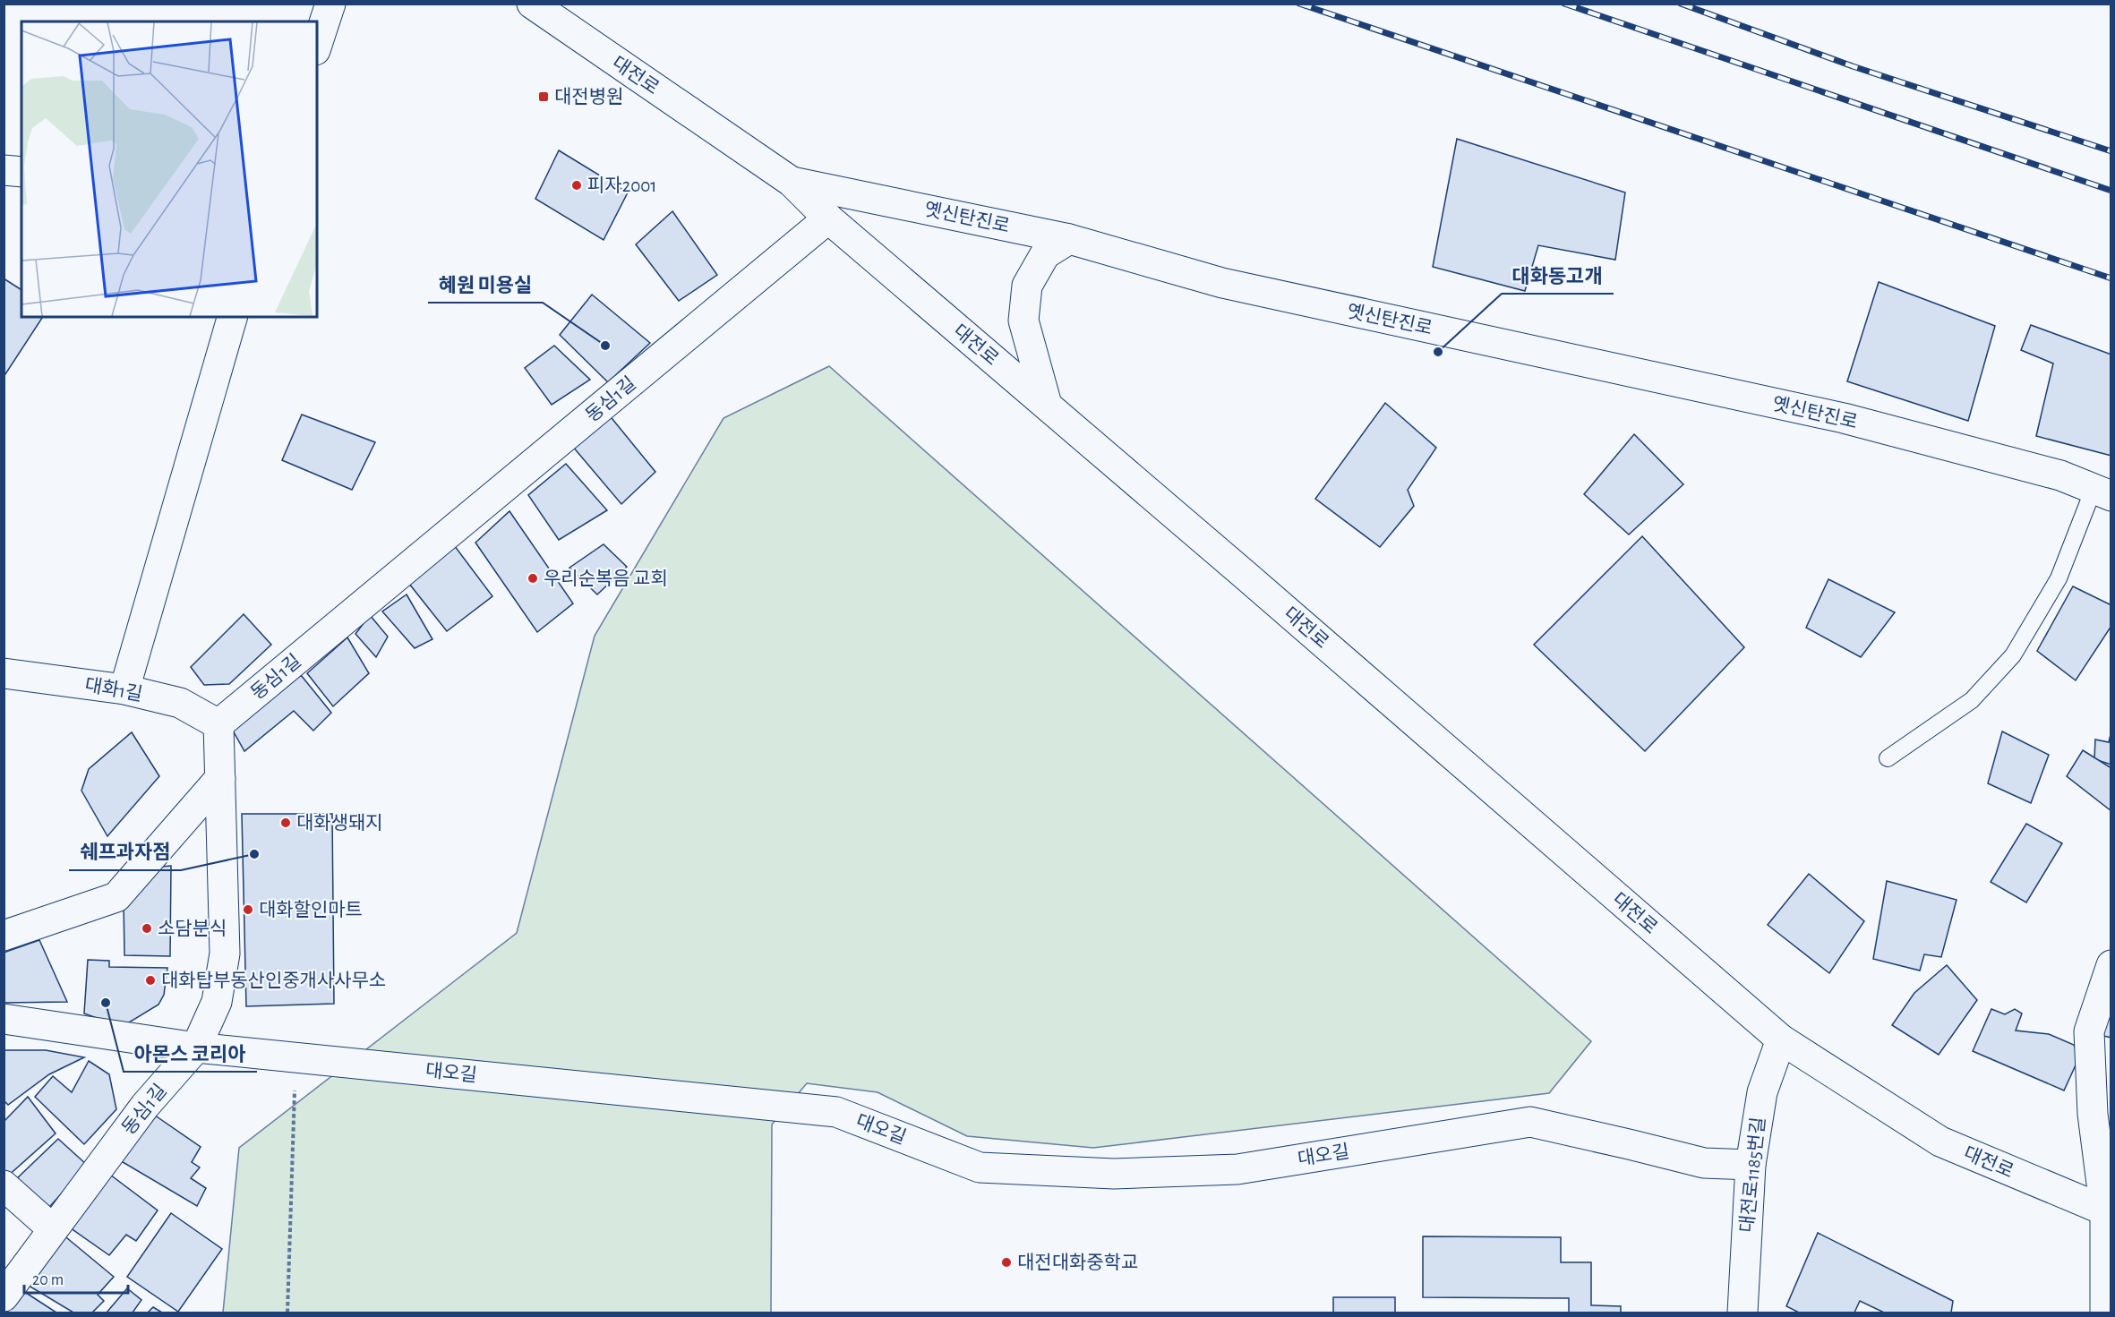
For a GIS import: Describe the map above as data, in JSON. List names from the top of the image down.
{
  "streets": {
    "street": [
      "대전로",
      "옛신탄진로",
      "동심1길",
      "대화1길",
      "대오길",
      "대전로1185번길"
    ]
  },
  "crossings": [
    ["대전로", "옛신탄진로"],
    ["대전로", "동심1길"],
    ["대전로", "대전로1185번길"],
    ["동심1길", "대화1길"],
    ["동심1길", "대오길"],
    ["대오길", "대전로1185번길"]
  ],
  "places": {
    "transit": ["대전병원"],
    "other": [
      "피자2001",
      "혜원 미용실",
      "대화동고개",
      "우리순복음 교회",
      "대화생돼지",
      "쉐프과자점",
      "대화할인마트",
      "소담분식",
      "대화탑부동산인중개사사무소",
      "아몬스 코리아",
      "대전대화중학교"
    ]
  },
  "scale_bar": "20 m"
}
